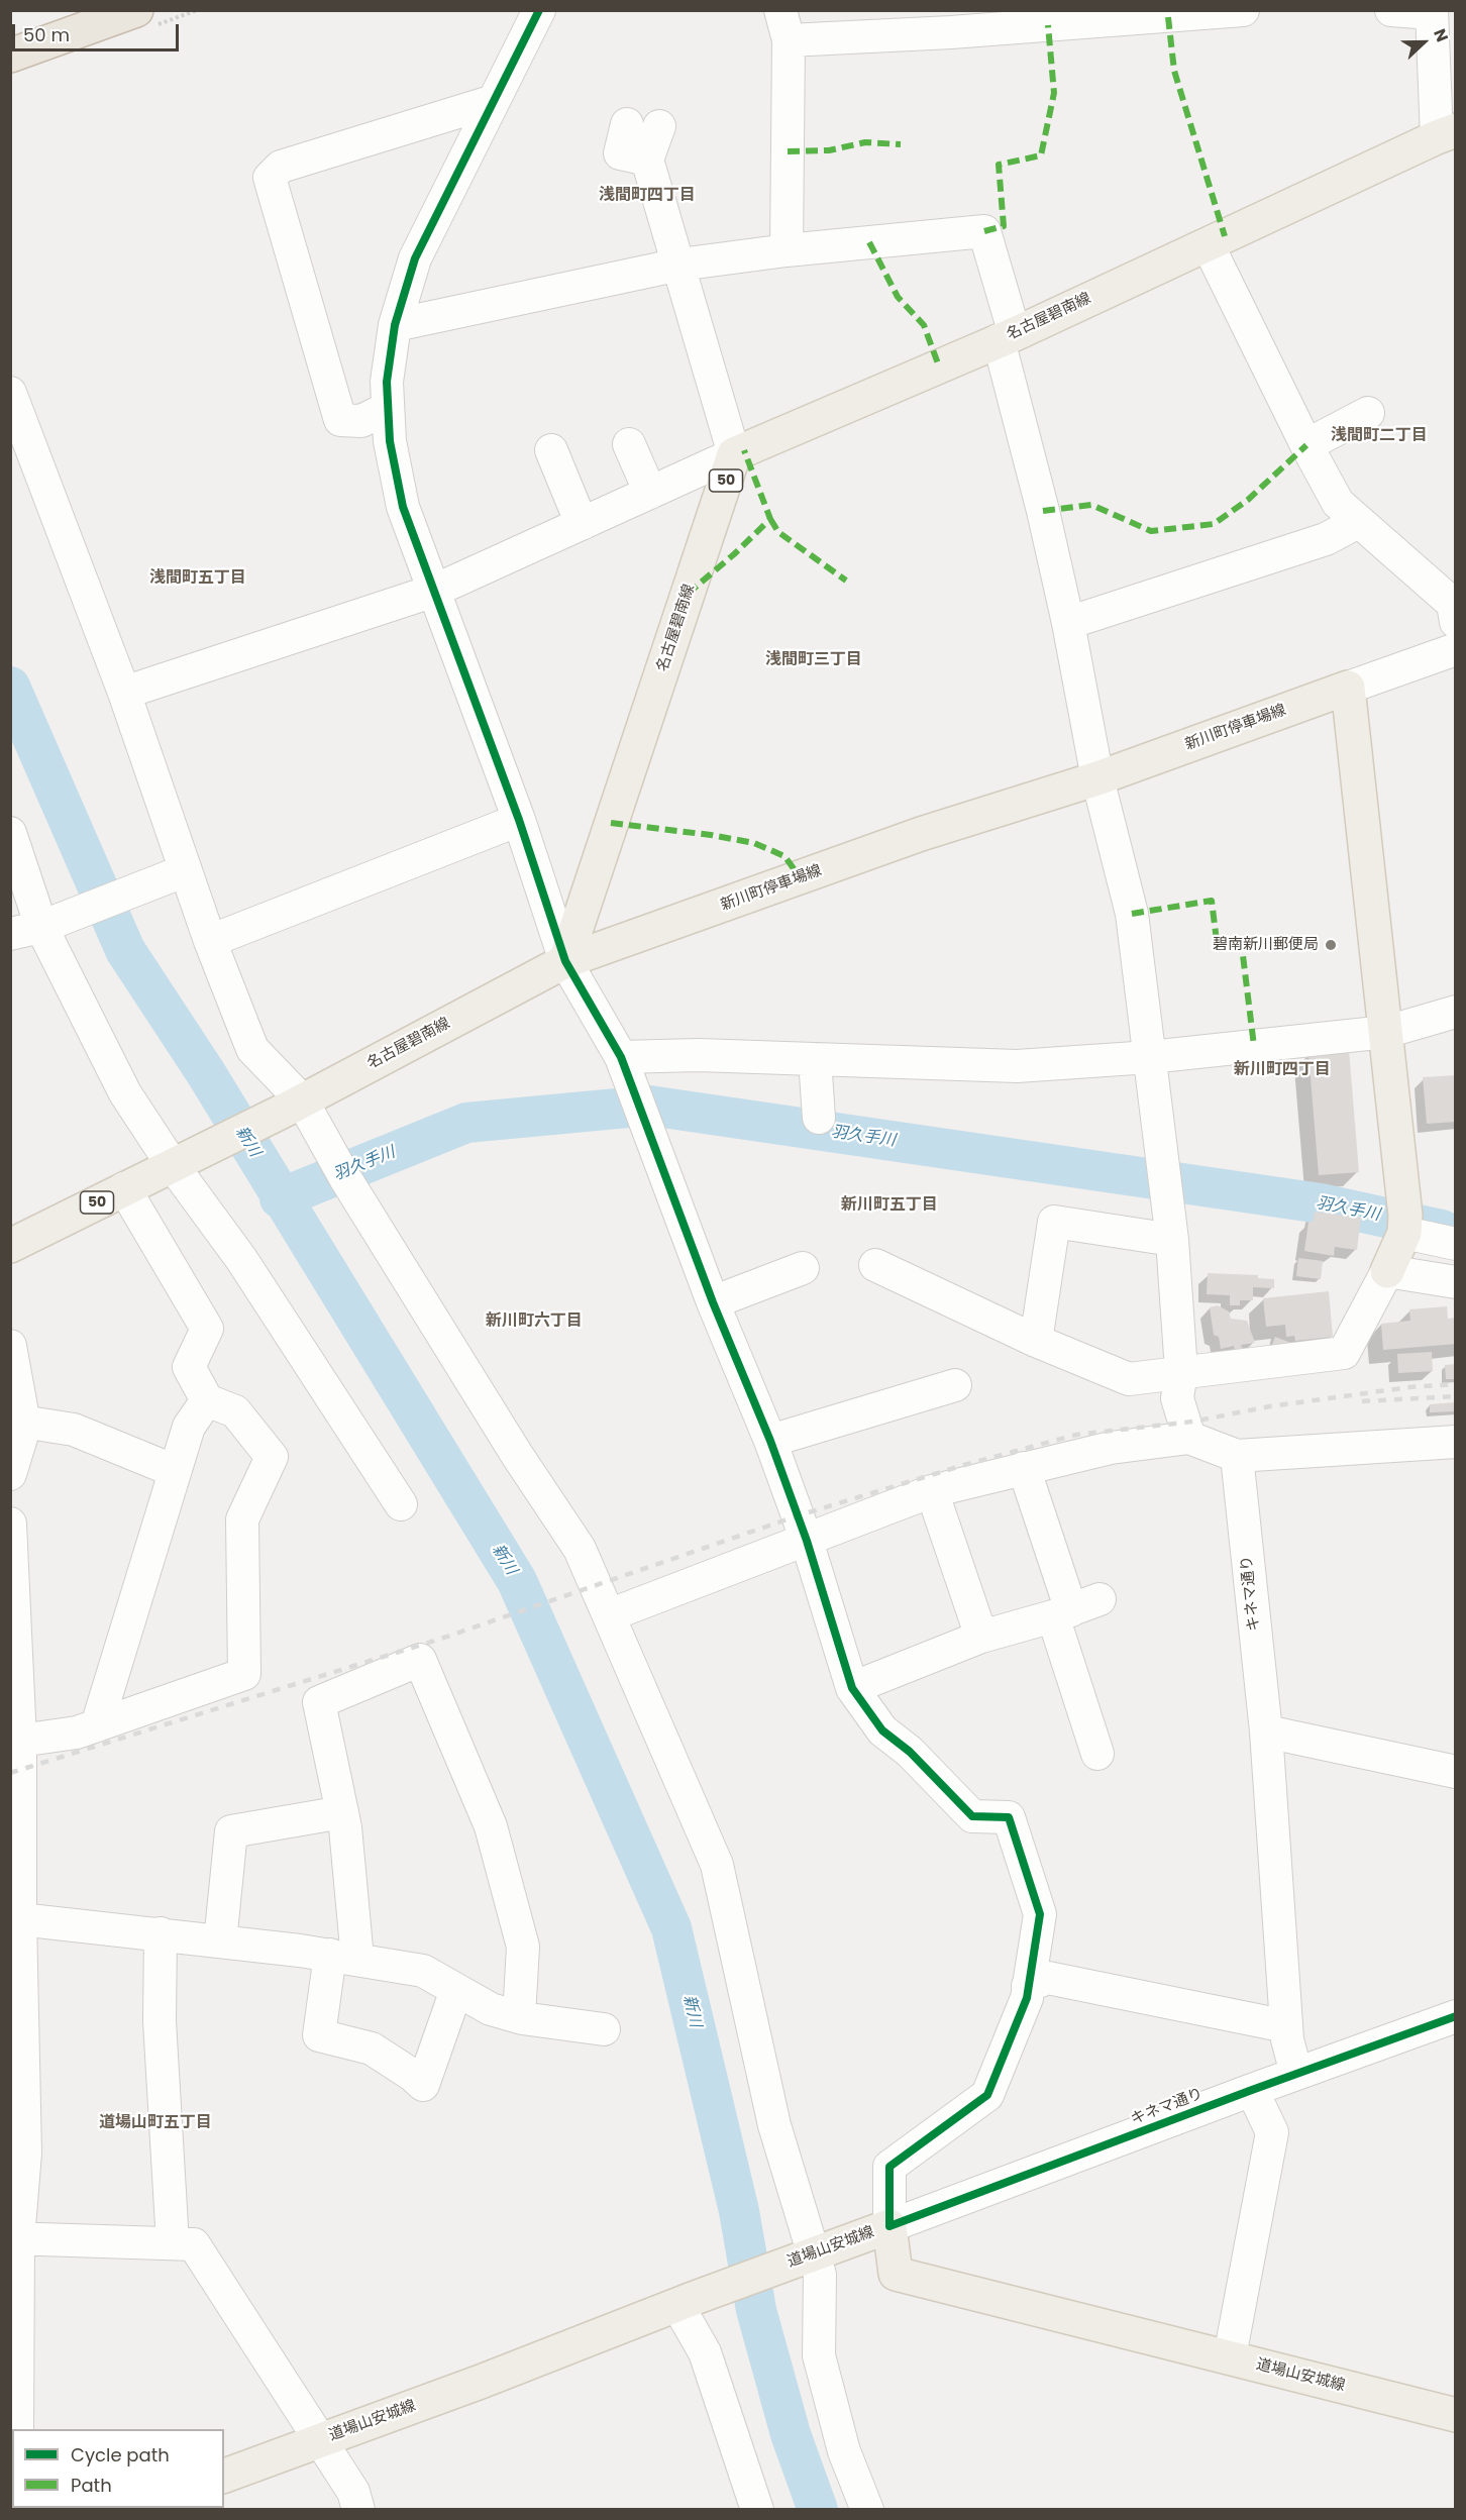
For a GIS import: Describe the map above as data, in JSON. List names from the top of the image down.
{
  "streets": {
    "main road": [
      "名古屋碧南線",
      "50",
      "新川町停車場線",
      "道場山安城線"
    ],
    "street": ["キネマ通り"]
  },
  "crossings": [
    ["名古屋碧南線", "新川町停車場線"],
    ["キネマ通り", "道場山安城線"]
  ],
  "districts": [
    "浅間町四丁目",
    "浅間町二丁目",
    "浅間町五丁目",
    "浅間町三丁目",
    "新川町四丁目",
    "新川町五丁目",
    "新川町六丁目",
    "道場山町五丁目"
  ],
  "water": ["羽久手川", "新川"],
  "places": ["碧南新川郵便局"],
  "legend": ["Cycle path", "Path"],
  "scale_bar": "50 m",
  "north": "right"
}
